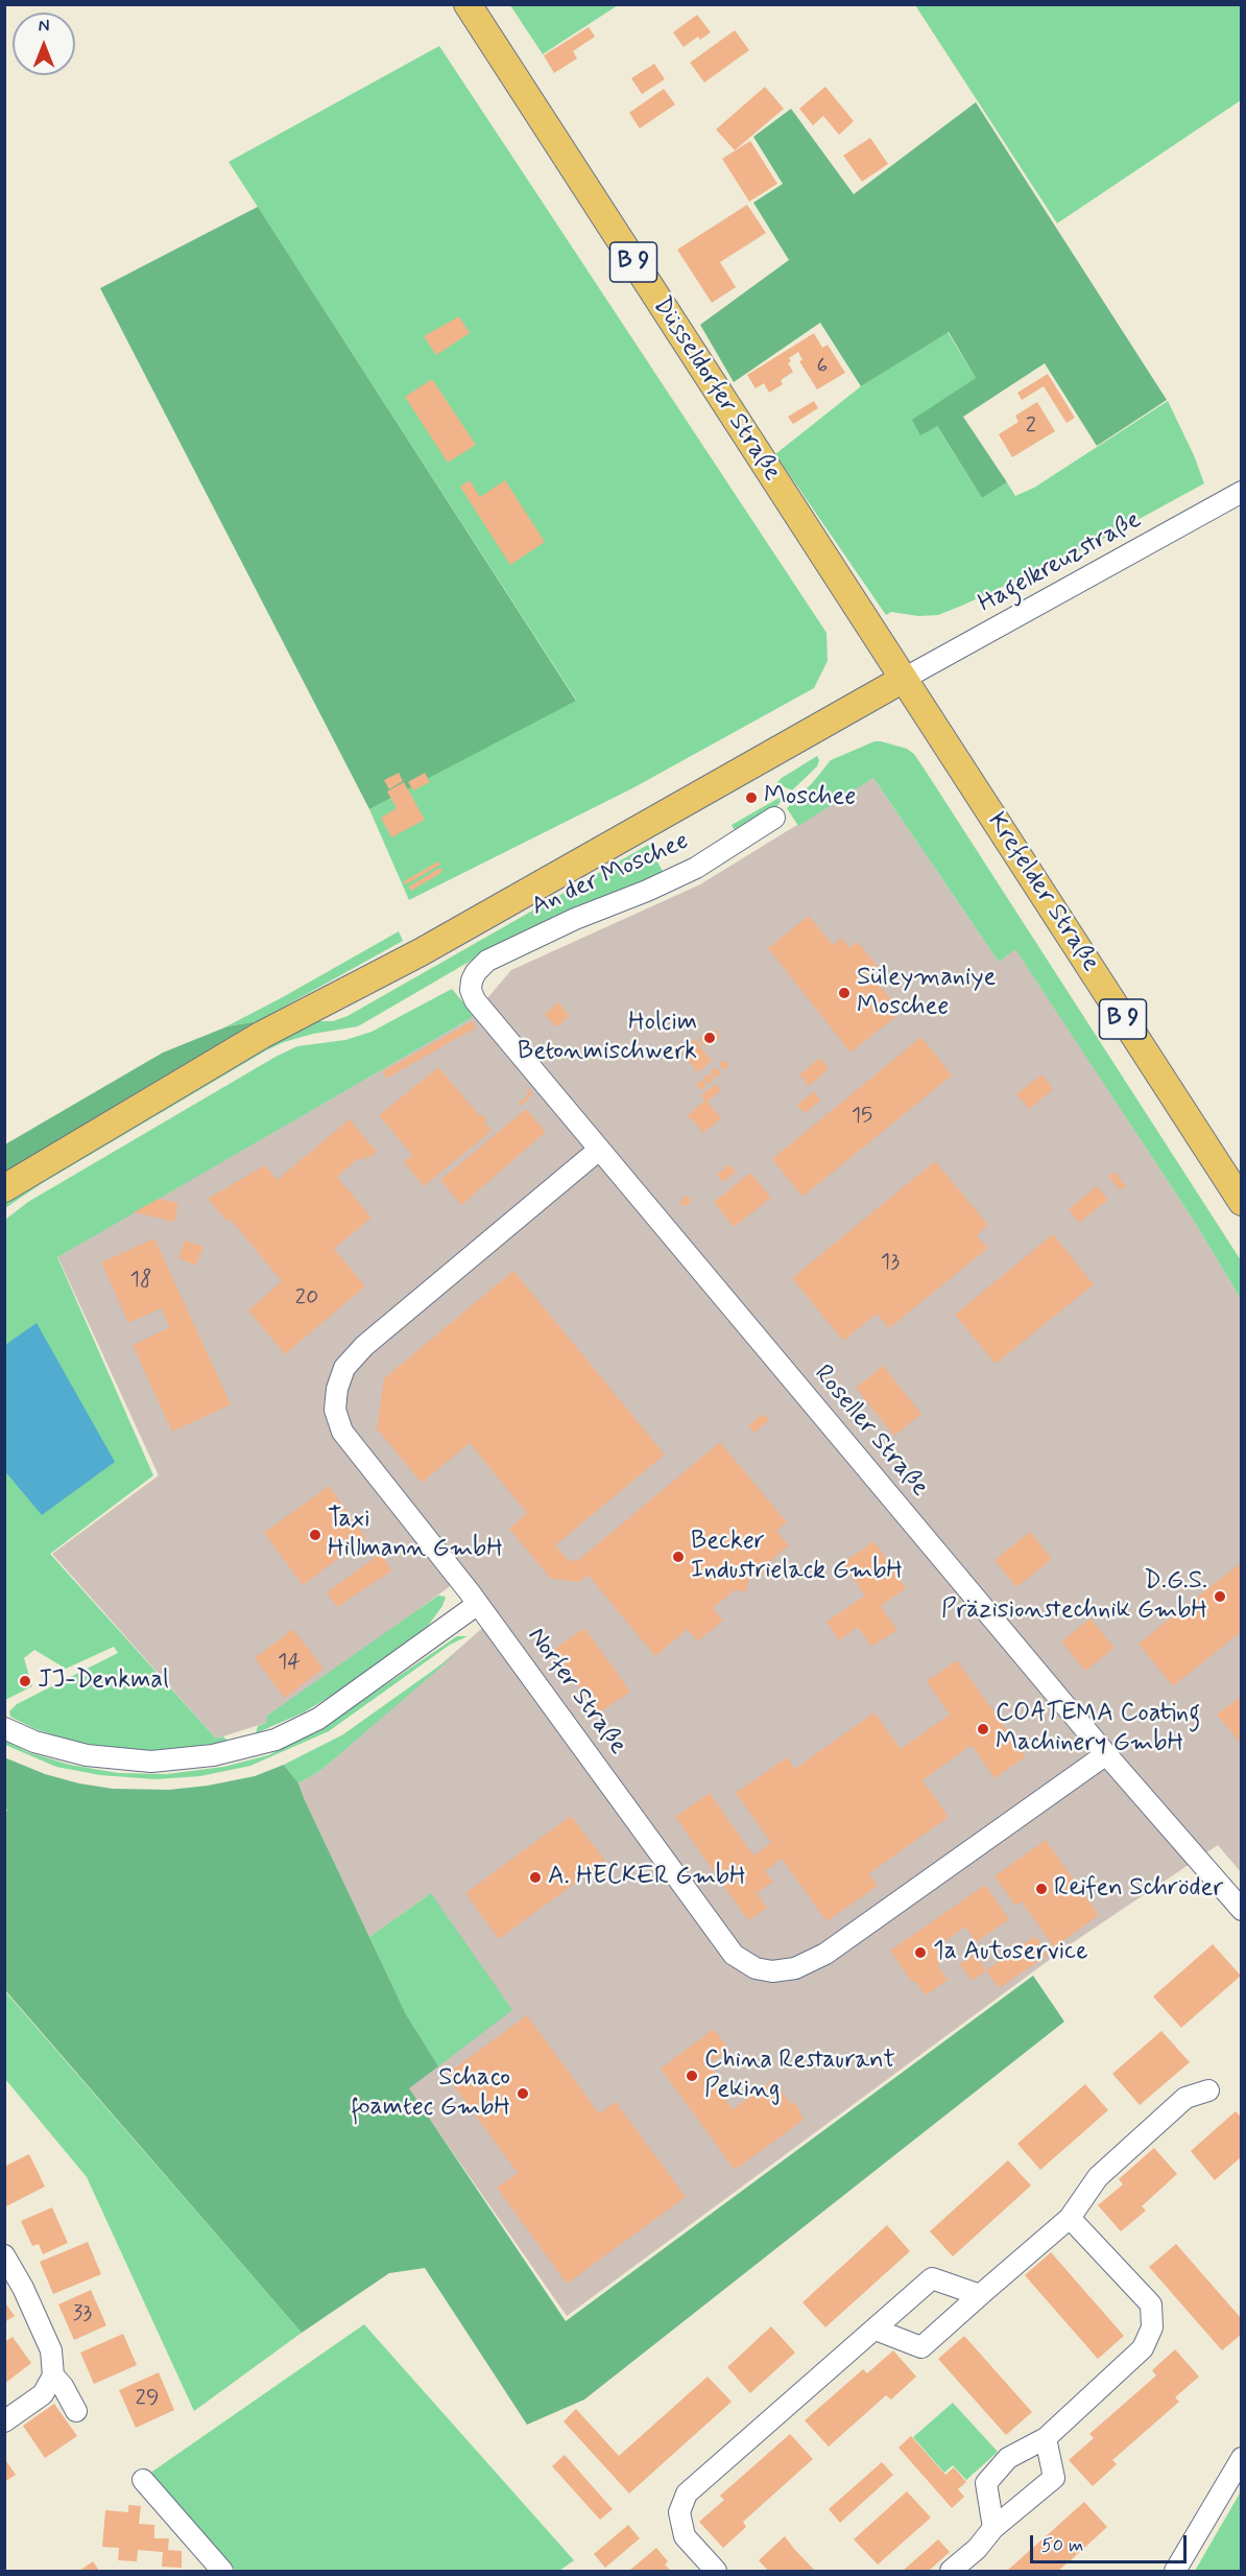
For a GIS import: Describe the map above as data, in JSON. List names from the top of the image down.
{
  "streets": {
    "main road": ["B 9", "Düsseldorfer Straße", "Krefelder Straße"],
    "street": [
      "Hagelkreuzstraße",
      "An der Moschee",
      "Roseller Straße",
      "Norfer Straße"
    ]
  },
  "crossings": [
    ["Düsseldorfer Straße", "Hagelkreuzstraße"],
    ["Düsseldorfer Straße", "Krefelder Straße"],
    ["Hagelkreuzstraße", "Krefelder Straße"],
    ["An der Moschee", "Roseller Straße"],
    ["Roseller Straße", "Norfer Straße"]
  ],
  "places": [
    "Moschee",
    "Süleymaniye Moschee",
    "Holcim Betonmischwerk",
    "Taxi Hillmann GmbH",
    "Becker Industrielack GmbH",
    "D.G.S. Präzisionstechnik GmbH",
    "JJ-Denkmal",
    "COATEMA Coating Machinery GmbH",
    "A. HECKER GmbH",
    "Reifen Schröder",
    "1a Autoservice",
    "China Restaurant Peking",
    "Schaco foamtec GmbH"
  ],
  "house_numbers": [
    "6",
    "2",
    "15",
    "13",
    "18",
    "20",
    "14",
    "33",
    "29"
  ],
  "scale_bar": "50 m",
  "north": "top"
}
